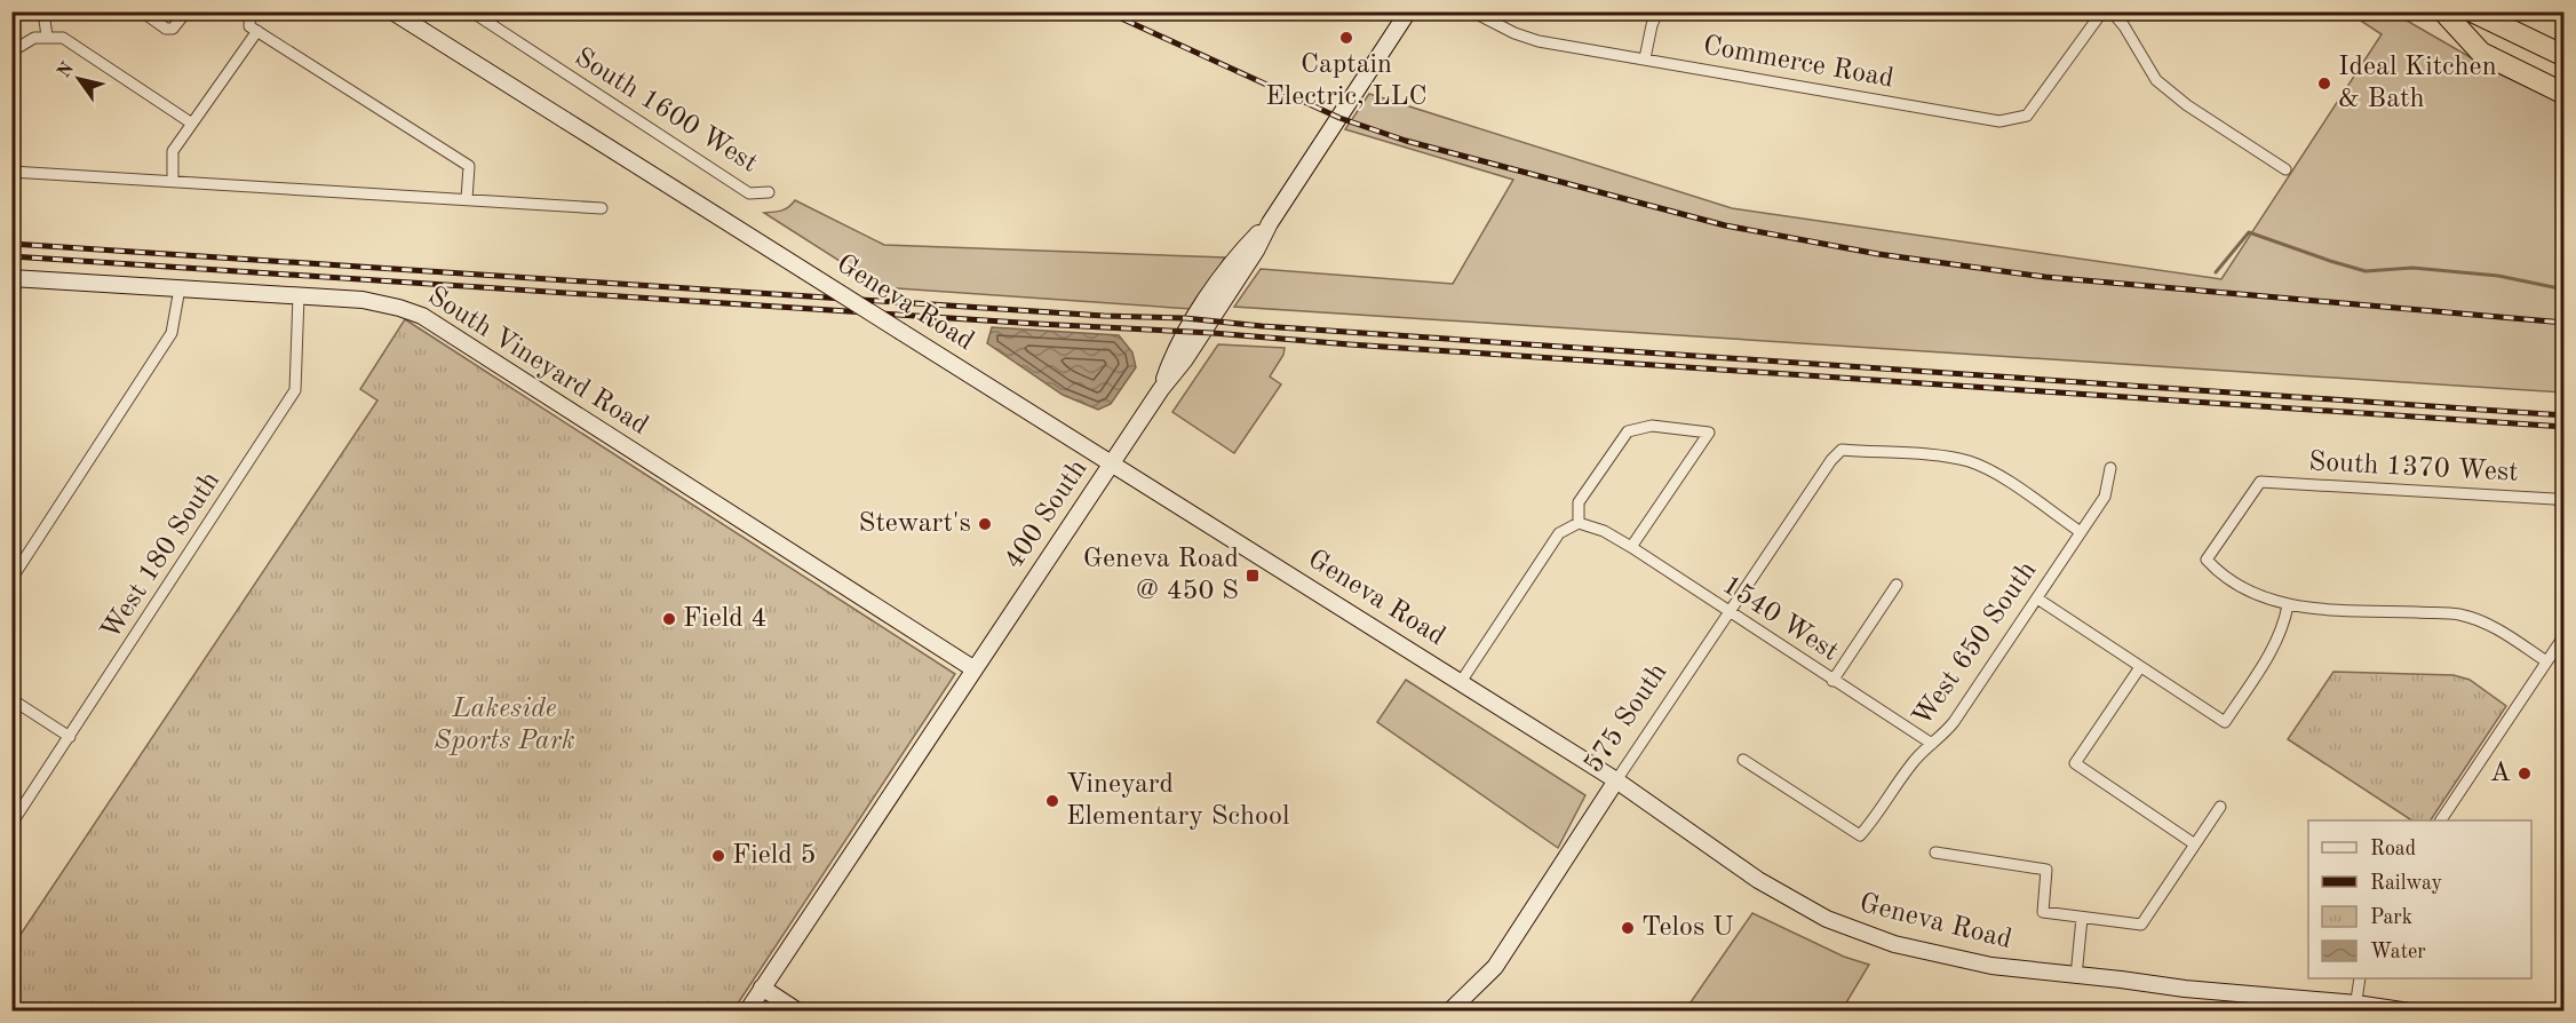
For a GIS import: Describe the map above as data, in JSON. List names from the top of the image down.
{
  "streets": {
    "street": [
      "Commerce Road",
      "South 1600 West",
      "Geneva Road",
      "South Vineyard Road",
      "South 1370 West",
      "400 South",
      "West 180 South",
      "1540 West",
      "West 650 South",
      "575 South"
    ]
  },
  "crossings": [
    ["Geneva Road", "400 South"],
    ["Geneva Road", "575 South"],
    ["South Vineyard Road", "400 South"],
    ["South Vineyard Road", "West 180 South"],
    ["1540 West", "West 650 South"],
    ["1540 West", "575 South"],
    ["West 650 South", "575 South"]
  ],
  "parks": ["Lakeside Sports Park"],
  "places": {
    "other": [
      "Captain Electric, LLC",
      "Ideal Kitchen & Bath",
      "Stewart's",
      "Field 4",
      "A",
      "Vineyard Elementary School",
      "Field 5",
      "Telos U"
    ],
    "transit": ["Geneva Road @ 450 S"]
  },
  "legend": [
    "Road",
    "Railway",
    "Park",
    "Water"
  ],
  "north": "top left"
}
